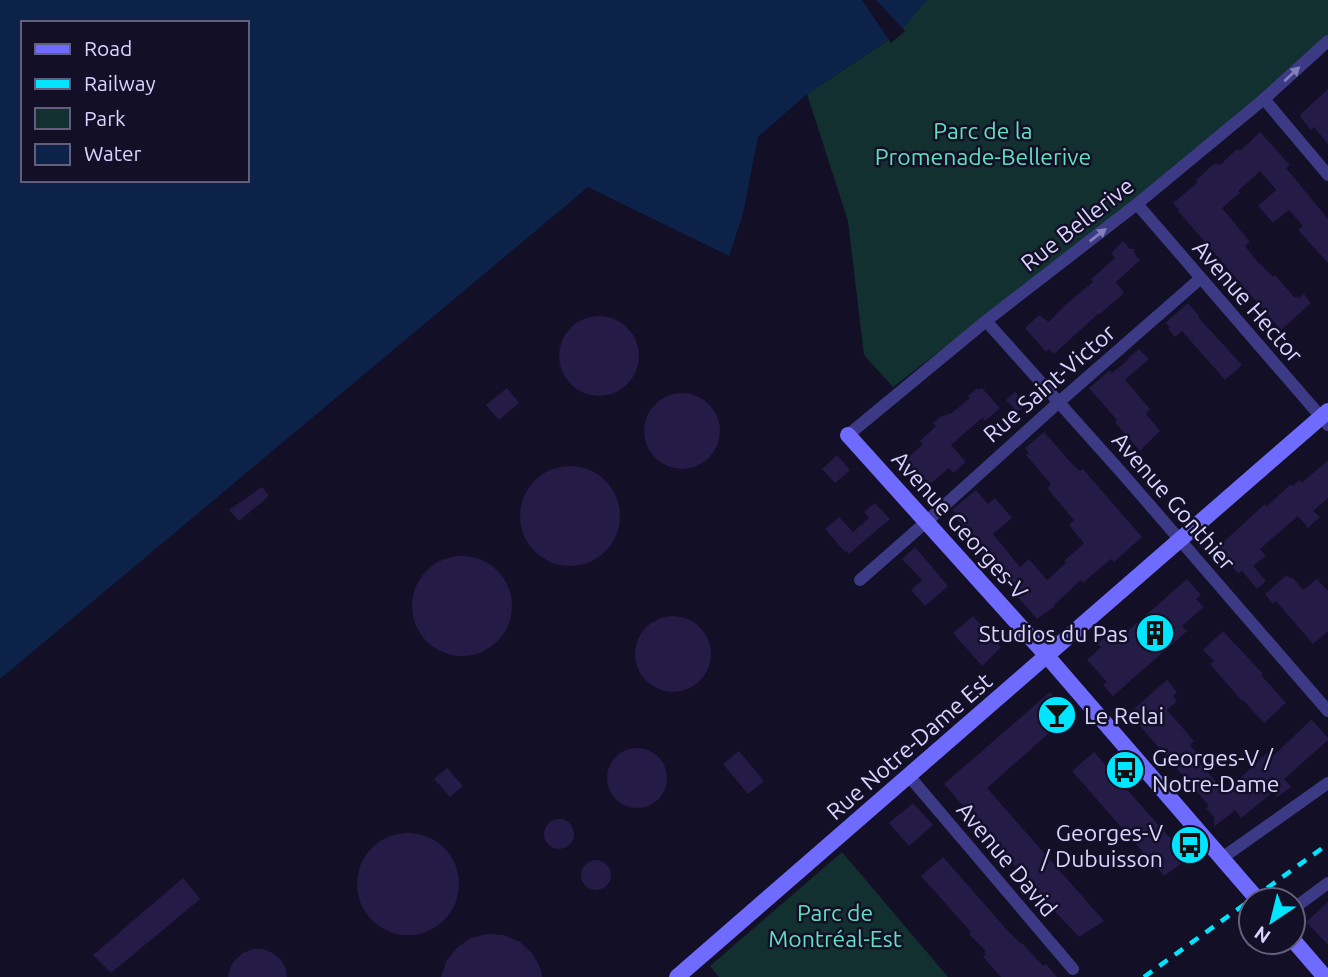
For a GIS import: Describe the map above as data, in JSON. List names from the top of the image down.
{
  "streets": {
    "main road": ["Avenue Georges-V", "Rue Notre-Dame Est"],
    "street": [
      "Rue Bellerive",
      "Avenue Hector",
      "Rue Saint-Victor",
      "Avenue Gonthier",
      "Avenue David"
    ]
  },
  "crossings": [
    ["Rue Bellerive", "Avenue Hector"],
    ["Rue Bellerive", "Avenue Gonthier"],
    ["Rue Bellerive", "Avenue Georges-V"],
    ["Avenue Hector", "Rue Saint-Victor"],
    ["Avenue Hector", "Rue Notre-Dame Est"],
    ["Rue Saint-Victor", "Avenue Gonthier"],
    ["Rue Saint-Victor", "Avenue Georges-V"],
    ["Avenue Gonthier", "Rue Notre-Dame Est"],
    ["Avenue Georges-V", "Rue Notre-Dame Est"],
    ["Rue Notre-Dame Est", "Avenue David"]
  ],
  "one_way": ["Rue Bellerive"],
  "parks": ["Parc de la Promenade-Bellerive", "Parc de Montréal-Est"],
  "places": {
    "building": ["Studios du Pas"],
    "bar": ["Le Relai"],
    "bus stop": ["Georges-V / Notre-Dame", "Georges-V / Dubuisson"]
  },
  "legend": [
    "Road",
    "Railway",
    "Park",
    "Water"
  ],
  "north": "bottom left"
}
